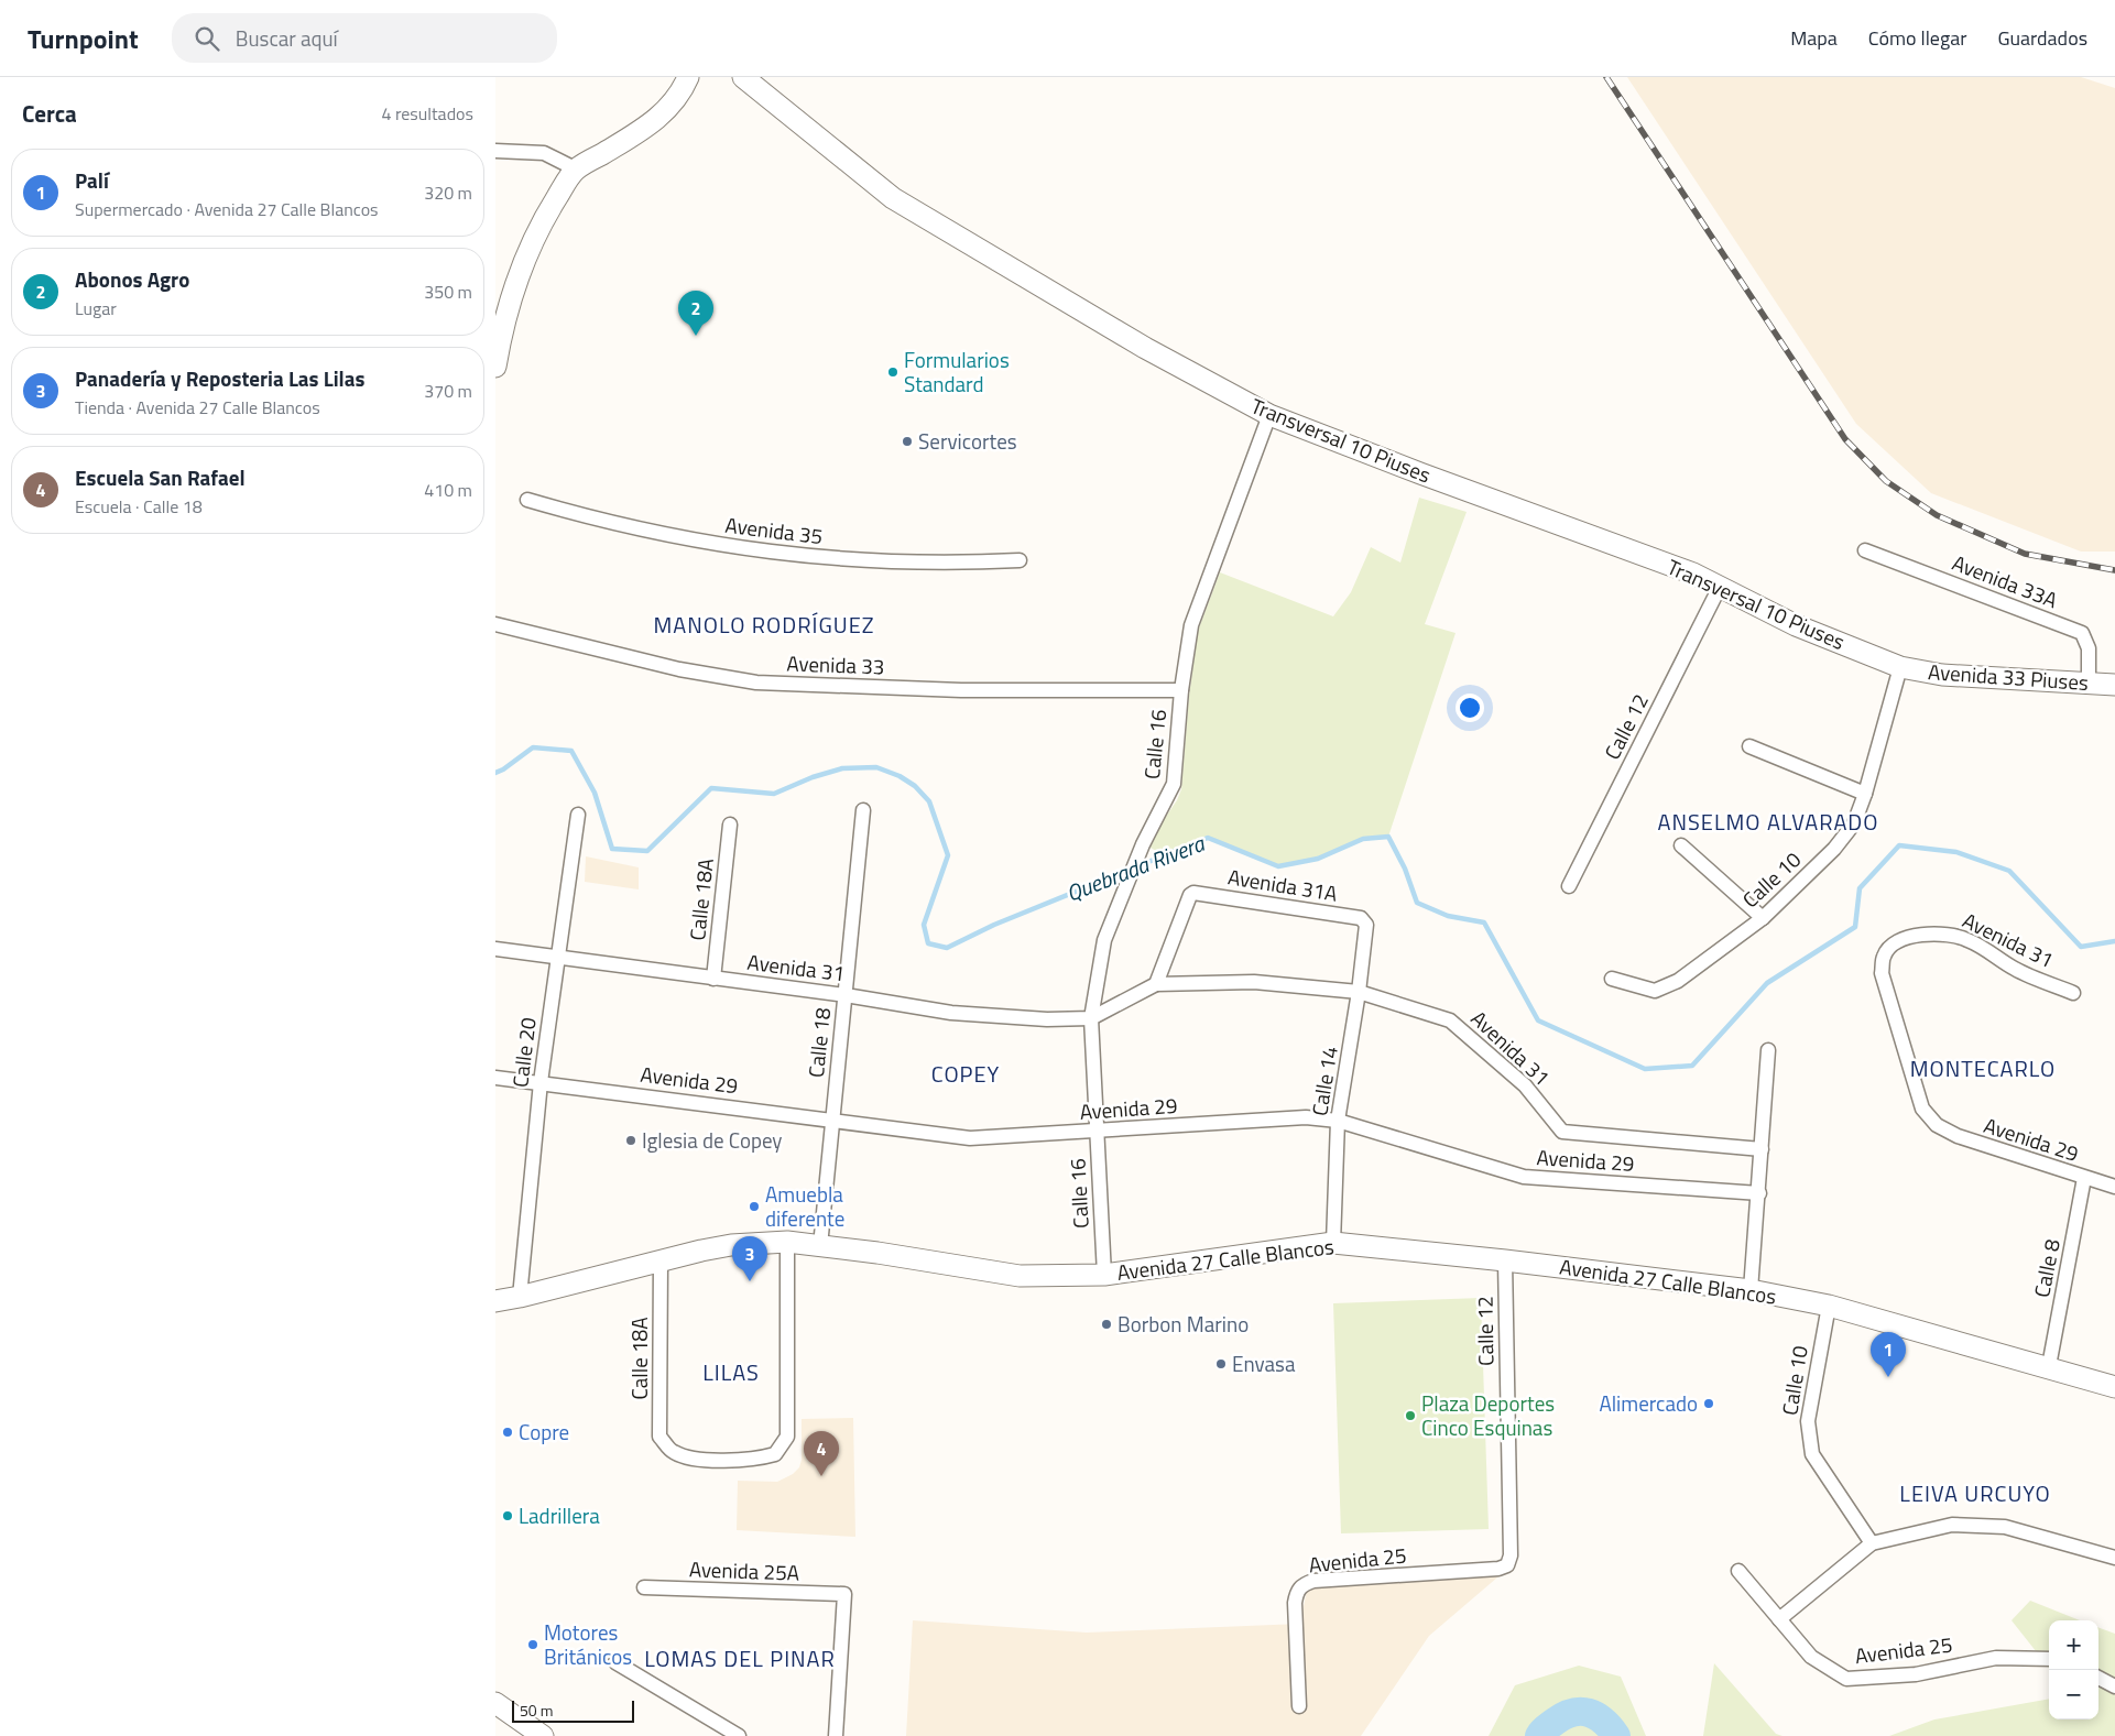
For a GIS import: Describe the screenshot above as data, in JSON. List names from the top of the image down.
{
  "streets": {
    "main road": ["Transversal 10 Piuses", "Avenida 33 Piuses", "Avenida 27 Calle Blancos"],
    "street": [
      "Avenida 35",
      "Avenida 33A",
      "Avenida 33",
      "Calle 12",
      "Calle 16",
      "Calle 10",
      "Avenida 31A",
      "Calle 18A",
      "Avenida 31",
      "Calle 18",
      "Calle 20",
      "Avenida 29",
      "Calle 14",
      "Calle 8",
      "Avenida 25",
      "Avenida 25A"
    ]
  },
  "crossings": [
    ["Transversal 10 Piuses", "Avenida 33 Piuses"],
    ["Transversal 10 Piuses", "Calle 12"],
    ["Transversal 10 Piuses", "Calle 16"],
    ["Transversal 10 Piuses", "Calle 10"],
    ["Avenida 33A", "Avenida 33 Piuses"],
    ["Avenida 33", "Calle 16"],
    ["Avenida 33 Piuses", "Calle 10"],
    ["Calle 12", "Avenida 27 Calle Blancos"],
    ["Calle 12", "Avenida 25"],
    ["Calle 16", "Avenida 31"],
    ["Calle 16", "Avenida 29"],
    ["Calle 16", "Avenida 27 Calle Blancos"],
    ["Calle 10", "Avenida 27 Calle Blancos"],
    ["Avenida 31A", "Avenida 31"],
    ["Avenida 31A", "Calle 14"],
    ["Calle 18A", "Avenida 31"],
    ["Calle 18A", "Avenida 27 Calle Blancos"],
    ["Avenida 31", "Calle 18"],
    ["Avenida 31", "Calle 20"],
    ["Avenida 31", "Avenida 29"],
    ["Avenida 31", "Calle 14"],
    ["Calle 18", "Avenida 29"],
    ["Calle 18", "Avenida 27 Calle Blancos"],
    ["Calle 20", "Avenida 29"],
    ["Calle 20", "Avenida 27 Calle Blancos"],
    ["Avenida 29", "Calle 14"],
    ["Avenida 29", "Calle 8"],
    ["Calle 14", "Avenida 27 Calle Blancos"],
    ["Avenida 27 Calle Blancos", "Calle 8"]
  ],
  "districts": [
    "MANOLO RODRÍGUEZ",
    "ANSELMO ALVARADO",
    "MONTECARLO",
    "COPEY",
    "LILAS",
    "LEIVA URCUYO",
    "LOMAS DEL PINAR"
  ],
  "water": ["Quebrada Rivera"],
  "places": [
    "Formularios Standard",
    "Servicortes",
    "Iglesia de Copey",
    "Amuebla diferente",
    "Borbon Marino",
    "Envasa",
    "Alimercado",
    "Plaza Deportes Cinco Esquinas",
    "Copre",
    "Ladrillera",
    "Motores Británicos"
  ],
  "scale_bar": "50 m",
  "page": {
    "header": "Turnpoint",
    "search": "Buscar aquí",
    "nav": ["Mapa", "Cómo llegar", "Guardados"],
    "heading": ["Cerca", "4 resultados"],
    "list": [
      {
        "mark": "1",
        "name": "Palí",
        "note": "Supermercado · Avenida 27 Calle Blancos",
        "value": "320 m"
      },
      {
        "mark": "2",
        "name": "Abonos Agro",
        "note": "Lugar",
        "value": "350 m"
      },
      {
        "mark": "3",
        "name": "Panadería y Reposteria Las Lilas",
        "note": "Tienda · Avenida 27 Calle Blancos",
        "value": "370 m"
      },
      {
        "mark": "4",
        "name": "Escuela San Rafael",
        "note": "Escuela · Calle 18",
        "value": "410 m"
      }
    ],
    "pins": [
      "2",
      "3",
      "1",
      "4"
    ],
    "map_buttons": ["+", "−"],
    "scale": "50 m"
  }
}
